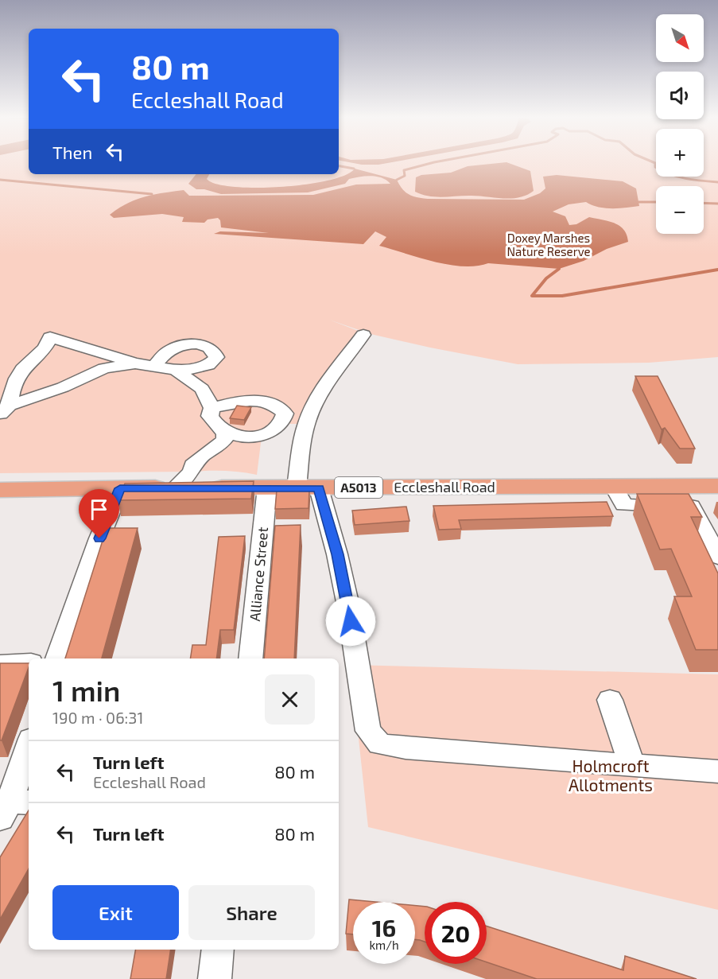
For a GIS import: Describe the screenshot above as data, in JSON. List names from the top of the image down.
{
  "streets": {
    "main road": ["A5013", "Eccleshall Road"],
    "street": ["Alliance Street"]
  },
  "crossings": [
    ["Eccleshall Road", "Alliance Street"]
  ],
  "parks": ["Doxey Marshes Nature Reserve", "Holmcroft Allotments"],
  "north": "bottom right",
  "page": {
    "map_buttons": ["+", "−"],
    "turn": ["80 m", "Eccleshall Road"],
    "then": "Then",
    "heading": ["1 min", "190 m · 06:31"],
    "list": [
      {
        "name": "Turn left",
        "note": "Eccleshall Road",
        "value": "80 m"
      },
      {
        "name": "Turn left",
        "value": "80 m"
      }
    ],
    "buttons": ["Exit", "Share"],
    "speed": "16 km/h",
    "limit": "20"
  }
}
